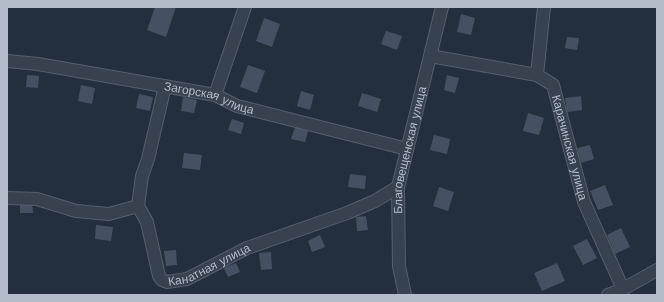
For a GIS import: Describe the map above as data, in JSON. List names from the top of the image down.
{
  "streets": {
    "street": [
      "Загорская улица",
      "Карачинская улица",
      "Благовещенская улица",
      "Канатная улица"
    ]
  },
  "crossings": [
    ["Загорская улица", "Благовещенская улица"],
    ["Благовещенская улица", "Канатная улица"]
  ]
}
